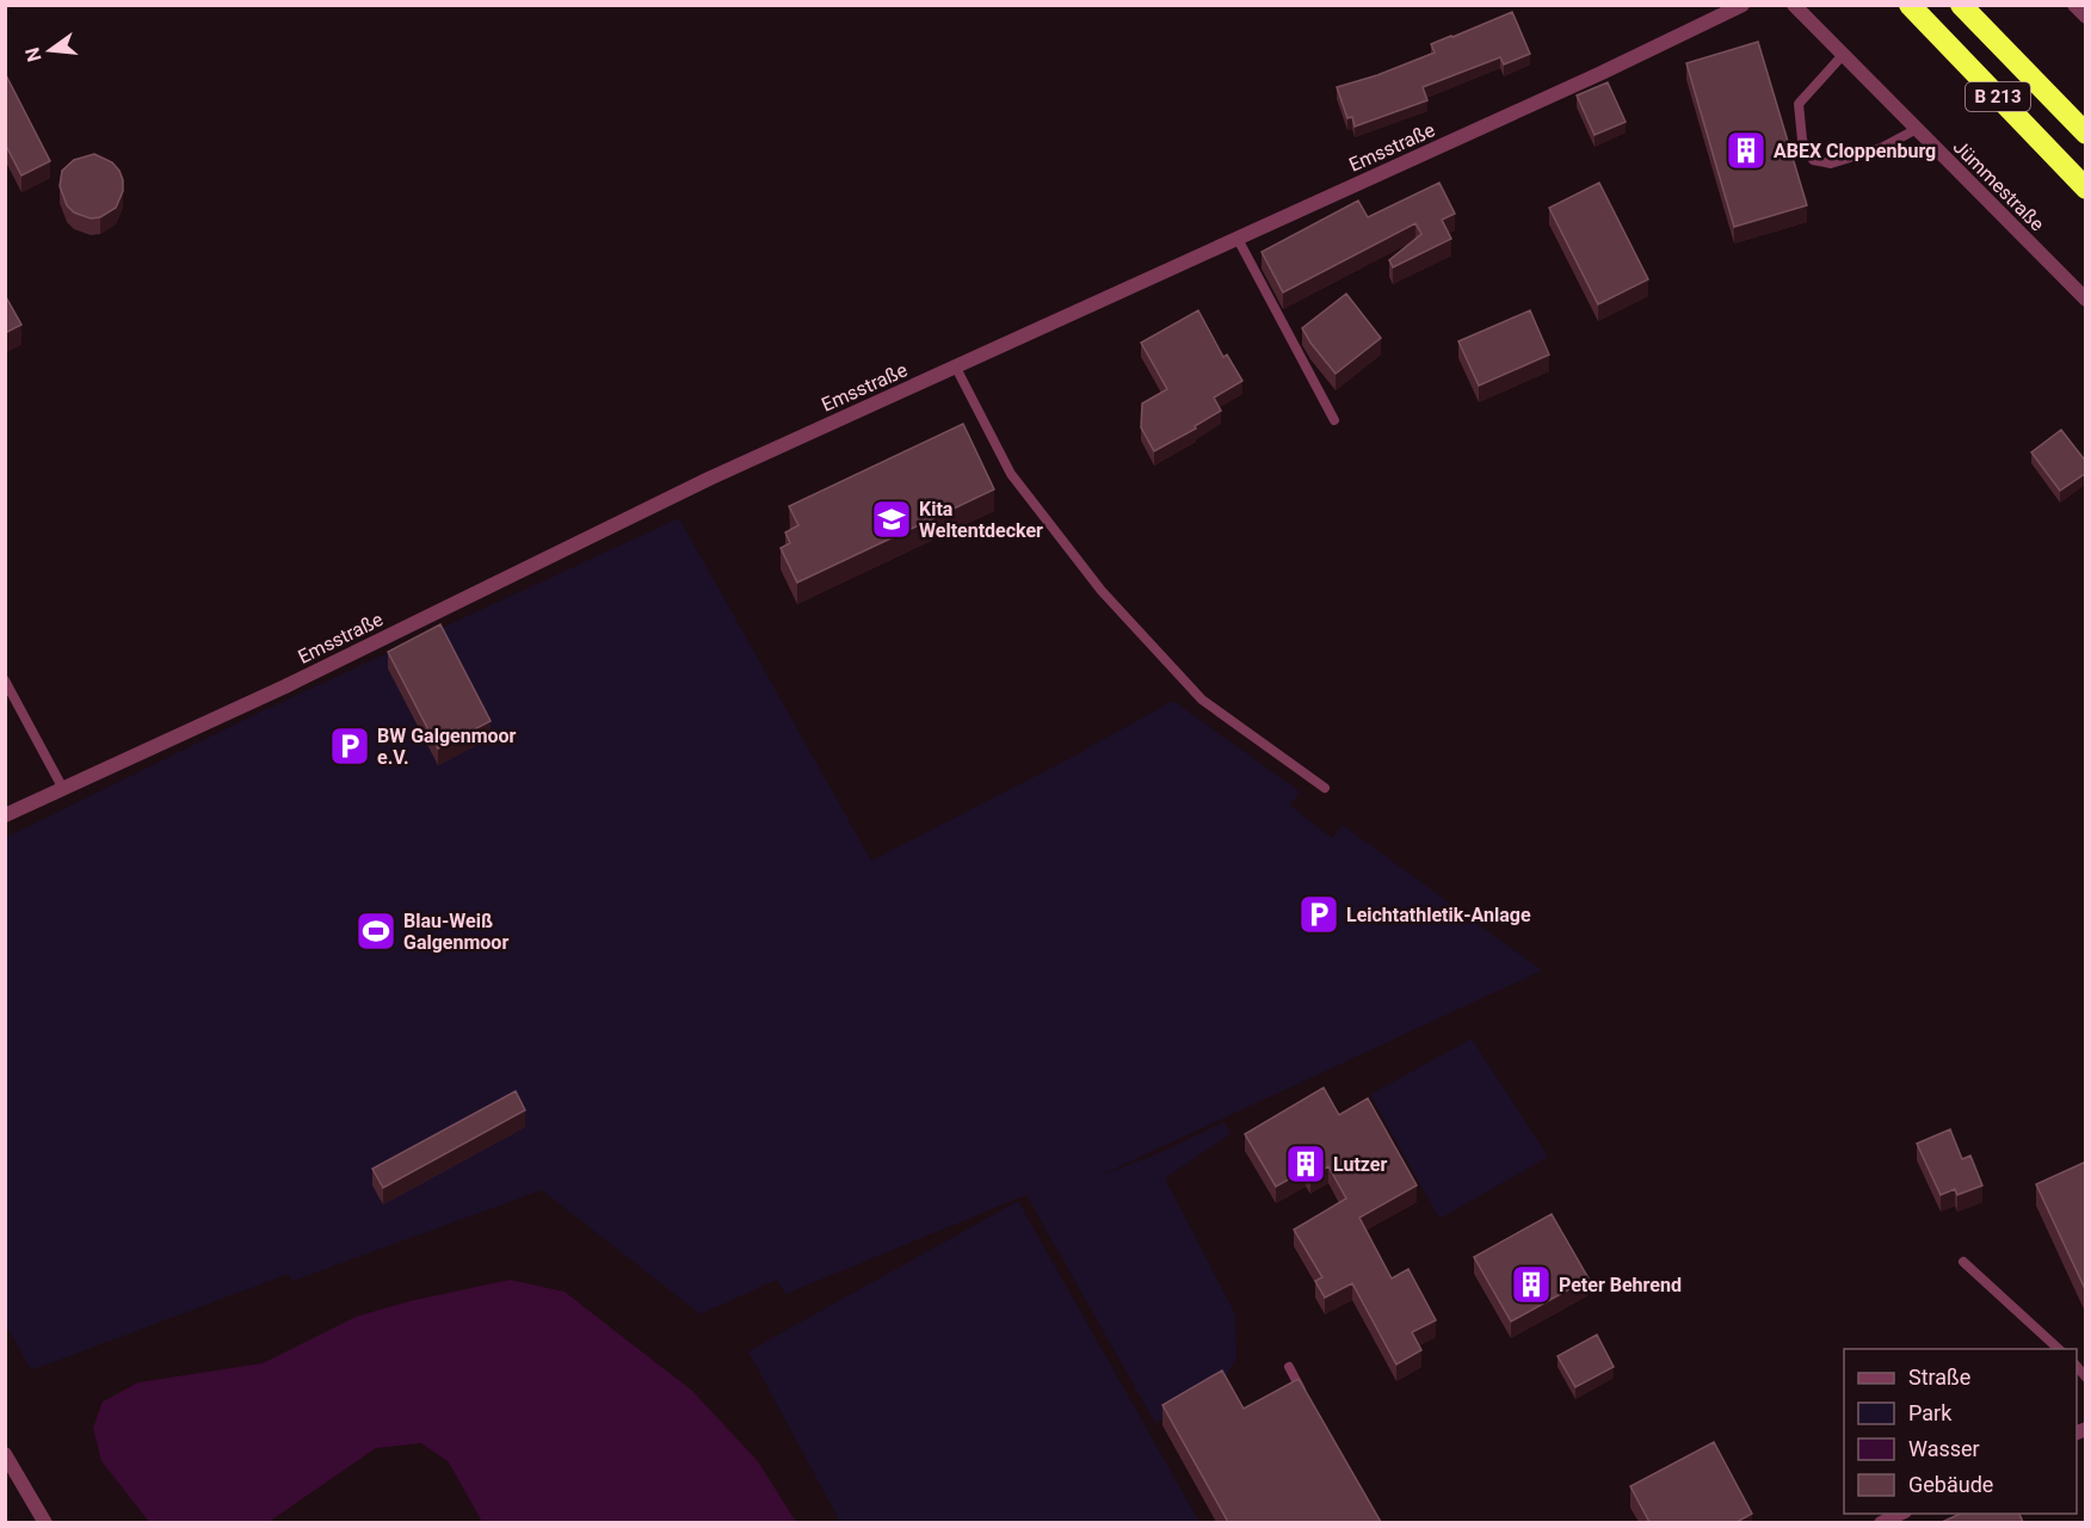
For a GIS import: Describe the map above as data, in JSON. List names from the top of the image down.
{
  "streets": {
    "highway": ["B 213"],
    "street": ["Emsstraße", "Jümmestraße"]
  },
  "places": {
    "building": ["ABEX Cloppenburg", "Lutzer", "Peter Behrend"],
    "school or university": ["Kita Weltentdecker"],
    "parking": ["BW Galgenmoor e.V.", "Leichtathletik-Anlage"],
    "sports": ["Blau-Weiß Galgenmoor"]
  },
  "legend": [
    "Straße",
    "Park",
    "Wasser",
    "Gebäude"
  ],
  "north": "left"
}
